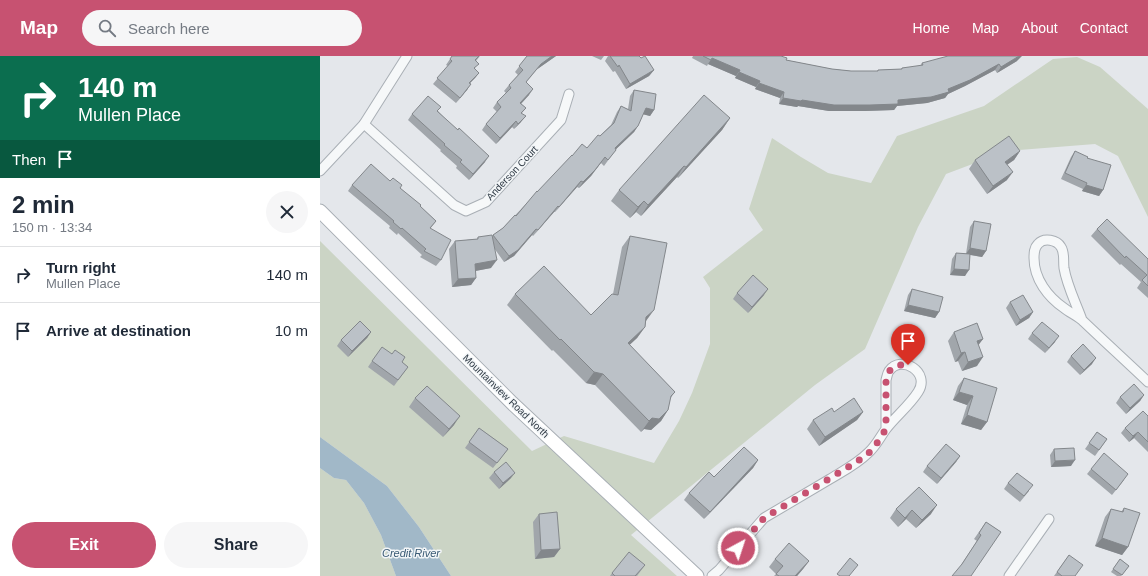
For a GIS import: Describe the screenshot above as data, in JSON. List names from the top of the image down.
{
  "streets": {
    "main road": ["Mountainview Road North"],
    "street": ["Anderson Court"]
  },
  "water": ["Credit River"],
  "page": {
    "header": "Map",
    "search": "Search here",
    "nav": [
      "Home",
      "Map",
      "About",
      "Contact"
    ],
    "turn": ["140 m", "Mullen Place"],
    "then": "Then",
    "heading": ["2 min", "150 m · 13:34"],
    "list": [
      {
        "name": "Turn right",
        "note": "Mullen Place",
        "value": "140 m"
      },
      {
        "name": "Arrive at destination",
        "value": "10 m"
      }
    ],
    "buttons": ["Exit", "Share"]
  }
}
